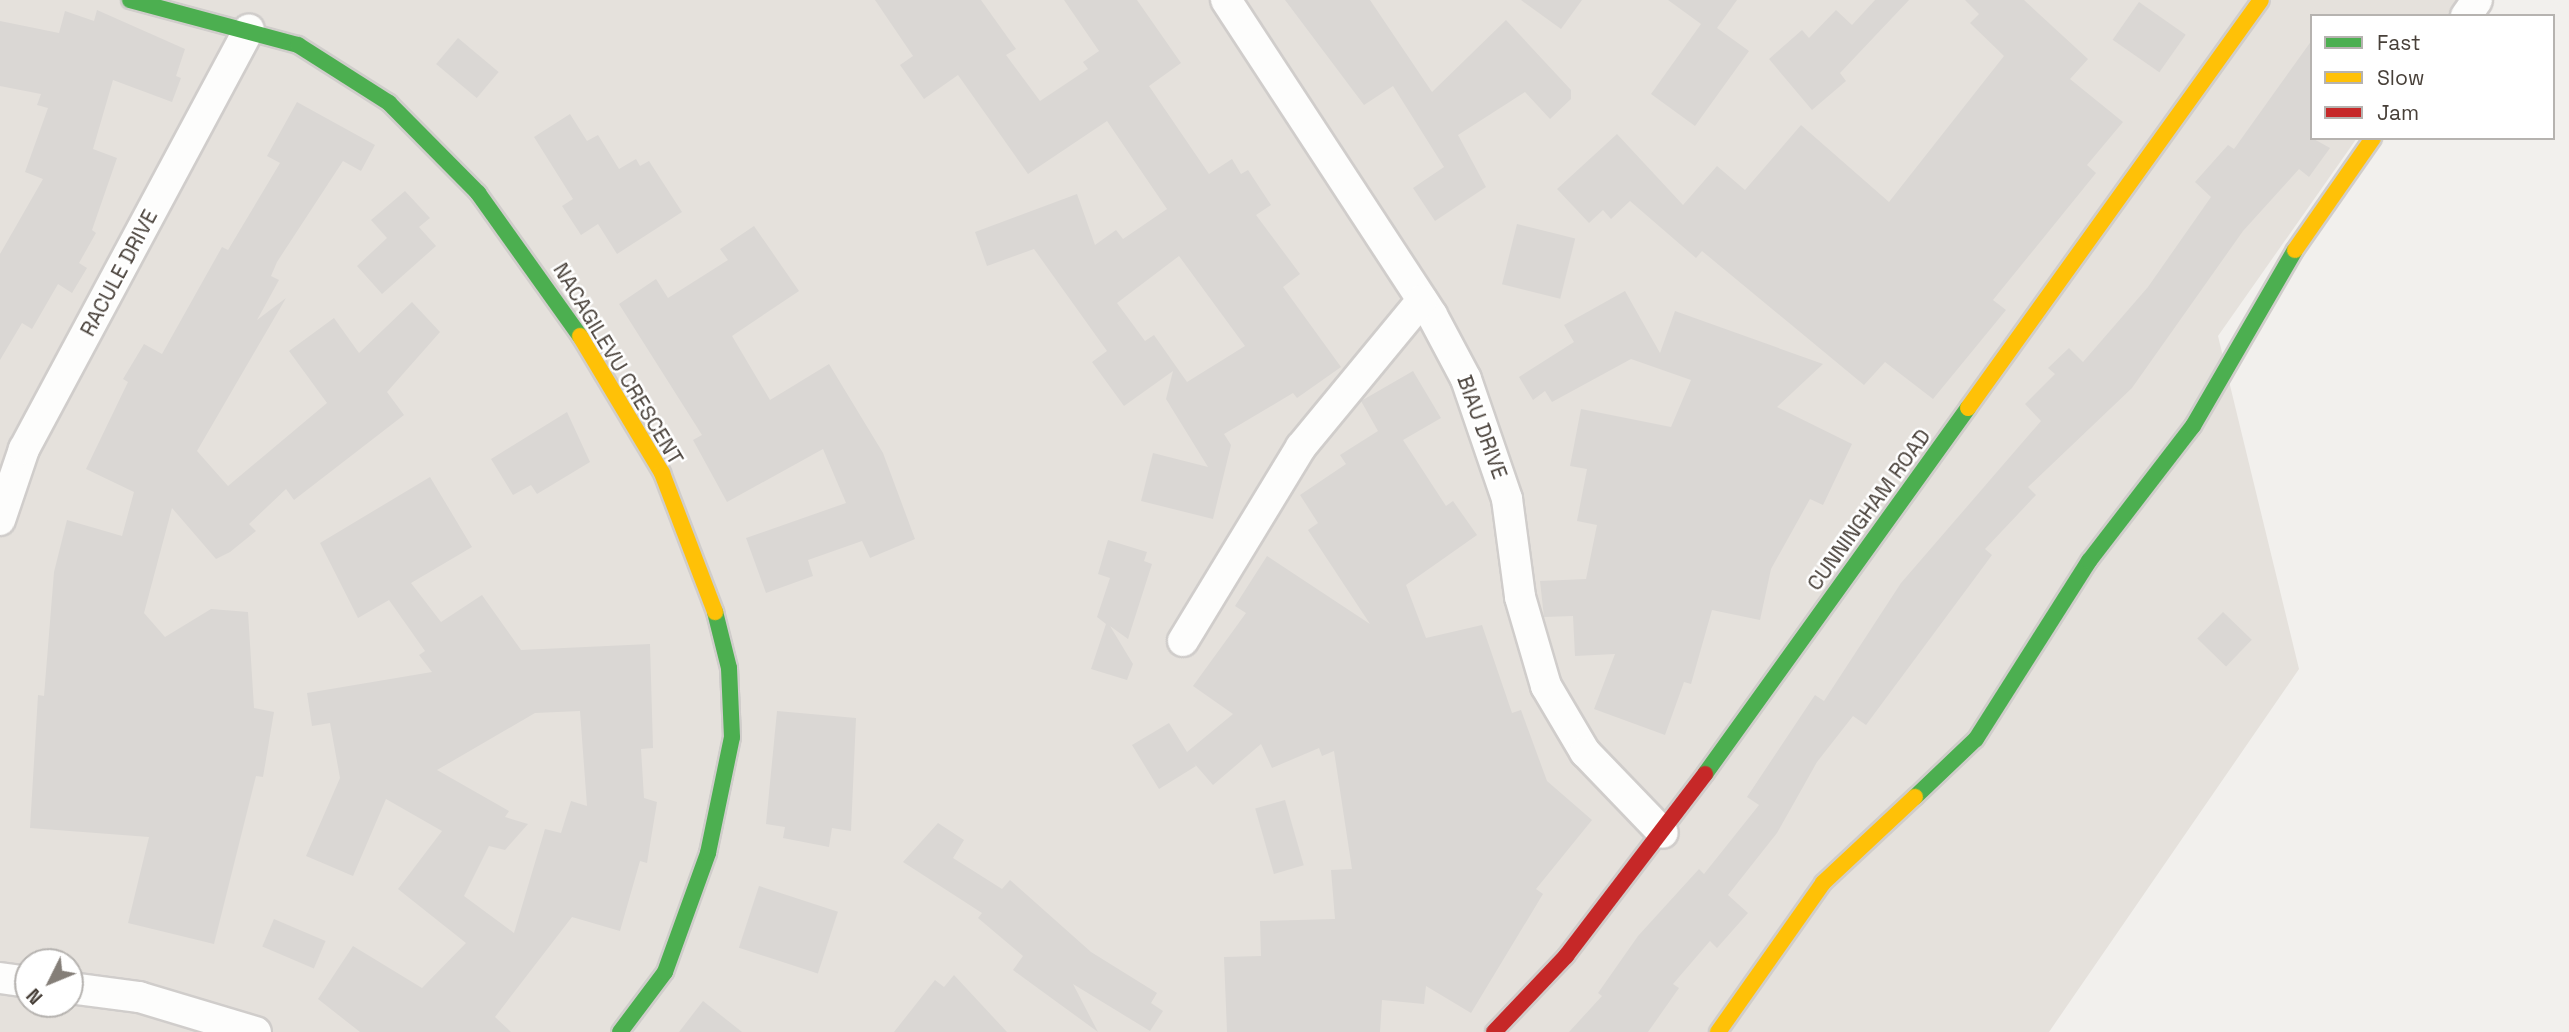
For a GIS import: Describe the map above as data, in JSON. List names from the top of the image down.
{
  "streets": {
    "street": [
      "RACULE DRIVE",
      "NACAGILEVU CRESCENT",
      "BIAU DRIVE",
      "CUNNINGHAM ROAD"
    ]
  },
  "crossings": [
    ["RACULE DRIVE", "NACAGILEVU CRESCENT"],
    ["BIAU DRIVE", "CUNNINGHAM ROAD"]
  ],
  "legend": ["Fast", "Slow", "Jam"],
  "north": "bottom left"
}
